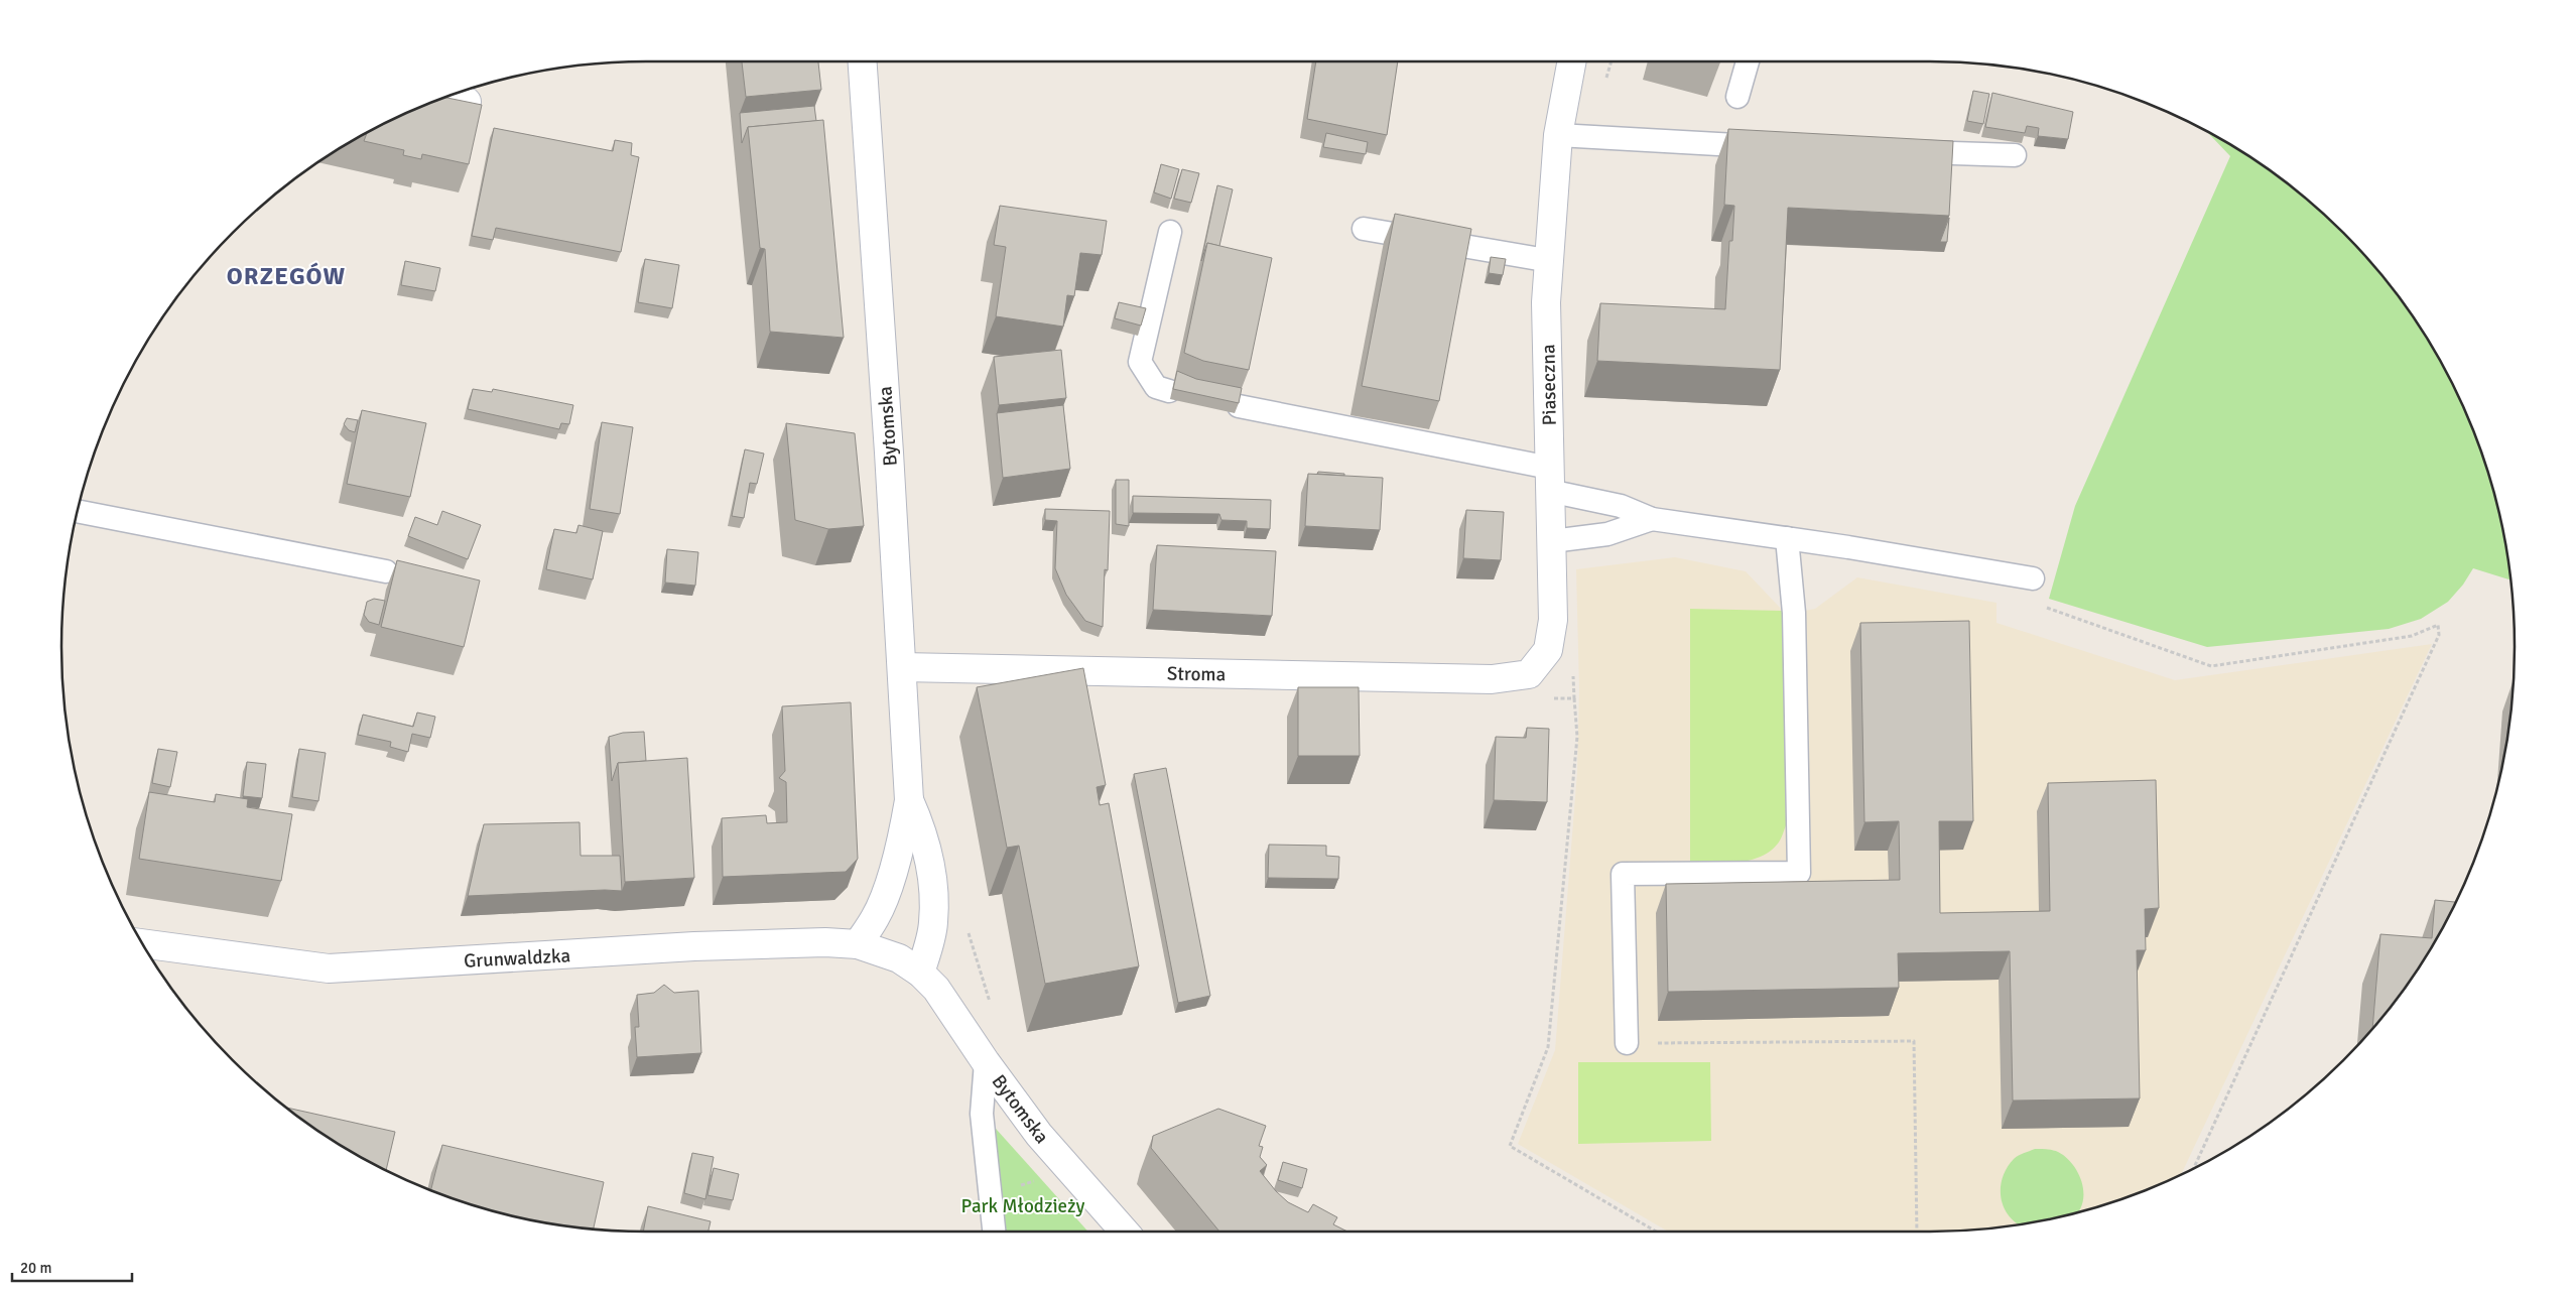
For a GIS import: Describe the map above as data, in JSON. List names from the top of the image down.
{
  "streets": {
    "street": [
      "Piaseczna",
      "Bytomska",
      "Stroma",
      "Grunwaldzka"
    ]
  },
  "crossings": [
    ["Piaseczna", "Stroma"],
    ["Bytomska", "Stroma"],
    ["Bytomska", "Grunwaldzka"]
  ],
  "districts": ["ORZEGÓW"],
  "parks": ["Park Młodzieży"],
  "scale_bar": "20 m"
}
